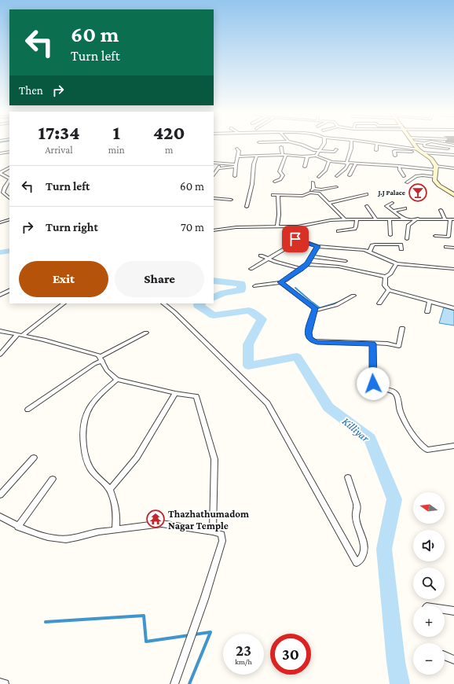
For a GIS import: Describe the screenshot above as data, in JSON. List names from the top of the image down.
{
  "water": ["Killiyar"],
  "places": {
    "bar": ["J.J Palace"],
    "temple": ["Thazhathumadom Nagar Temple"]
  },
  "north": "left",
  "page": {
    "turn": ["60 m", "Turn left"],
    "then": "Then",
    "eta": [
      "17:34",
      "Arrival",
      "1",
      "min",
      "420",
      "m"
    ],
    "list": [
      {
        "name": "Turn left",
        "value": "60 m"
      },
      {
        "name": "Turn right",
        "value": "70 m"
      }
    ],
    "buttons": ["Exit", "Share"],
    "map_buttons": ["+", "−"],
    "speed": "23 km/h",
    "limit": "30"
  }
}
